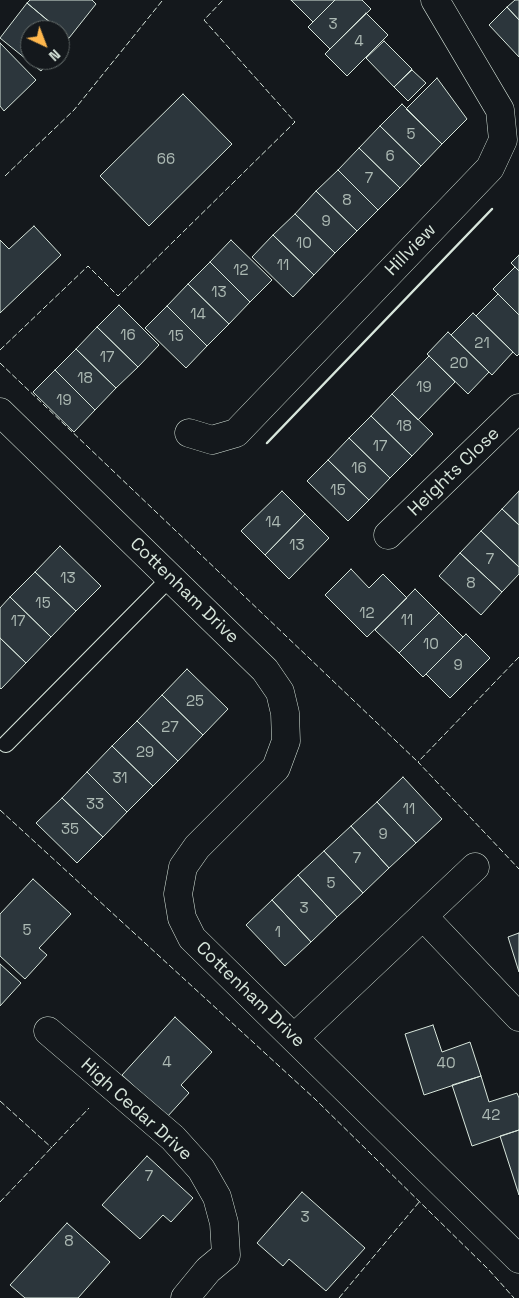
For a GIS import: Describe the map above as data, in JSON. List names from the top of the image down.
{
  "streets": {
    "street": [
      "Hillview",
      "Heights Close",
      "Cottenham Drive",
      "High Cedar Drive"
    ]
  },
  "house_numbers": [
    "3",
    "4",
    "5",
    "6",
    "66",
    "7",
    "8",
    "9",
    "10",
    "11",
    "12",
    "13",
    "14",
    "16",
    "15",
    "21",
    "17",
    "20",
    "18",
    "19",
    "19",
    "18",
    "17",
    "16",
    "15",
    "14",
    "13",
    "7",
    "13",
    "8",
    "15",
    "12",
    "11",
    "17",
    "10",
    "9",
    "25",
    "27",
    "29",
    "31",
    "33",
    "11",
    "35",
    "9",
    "7",
    "5",
    "3",
    "5",
    "1",
    "4",
    "40",
    "42",
    "7",
    "3",
    "8"
  ],
  "north": "bottom right"
}
